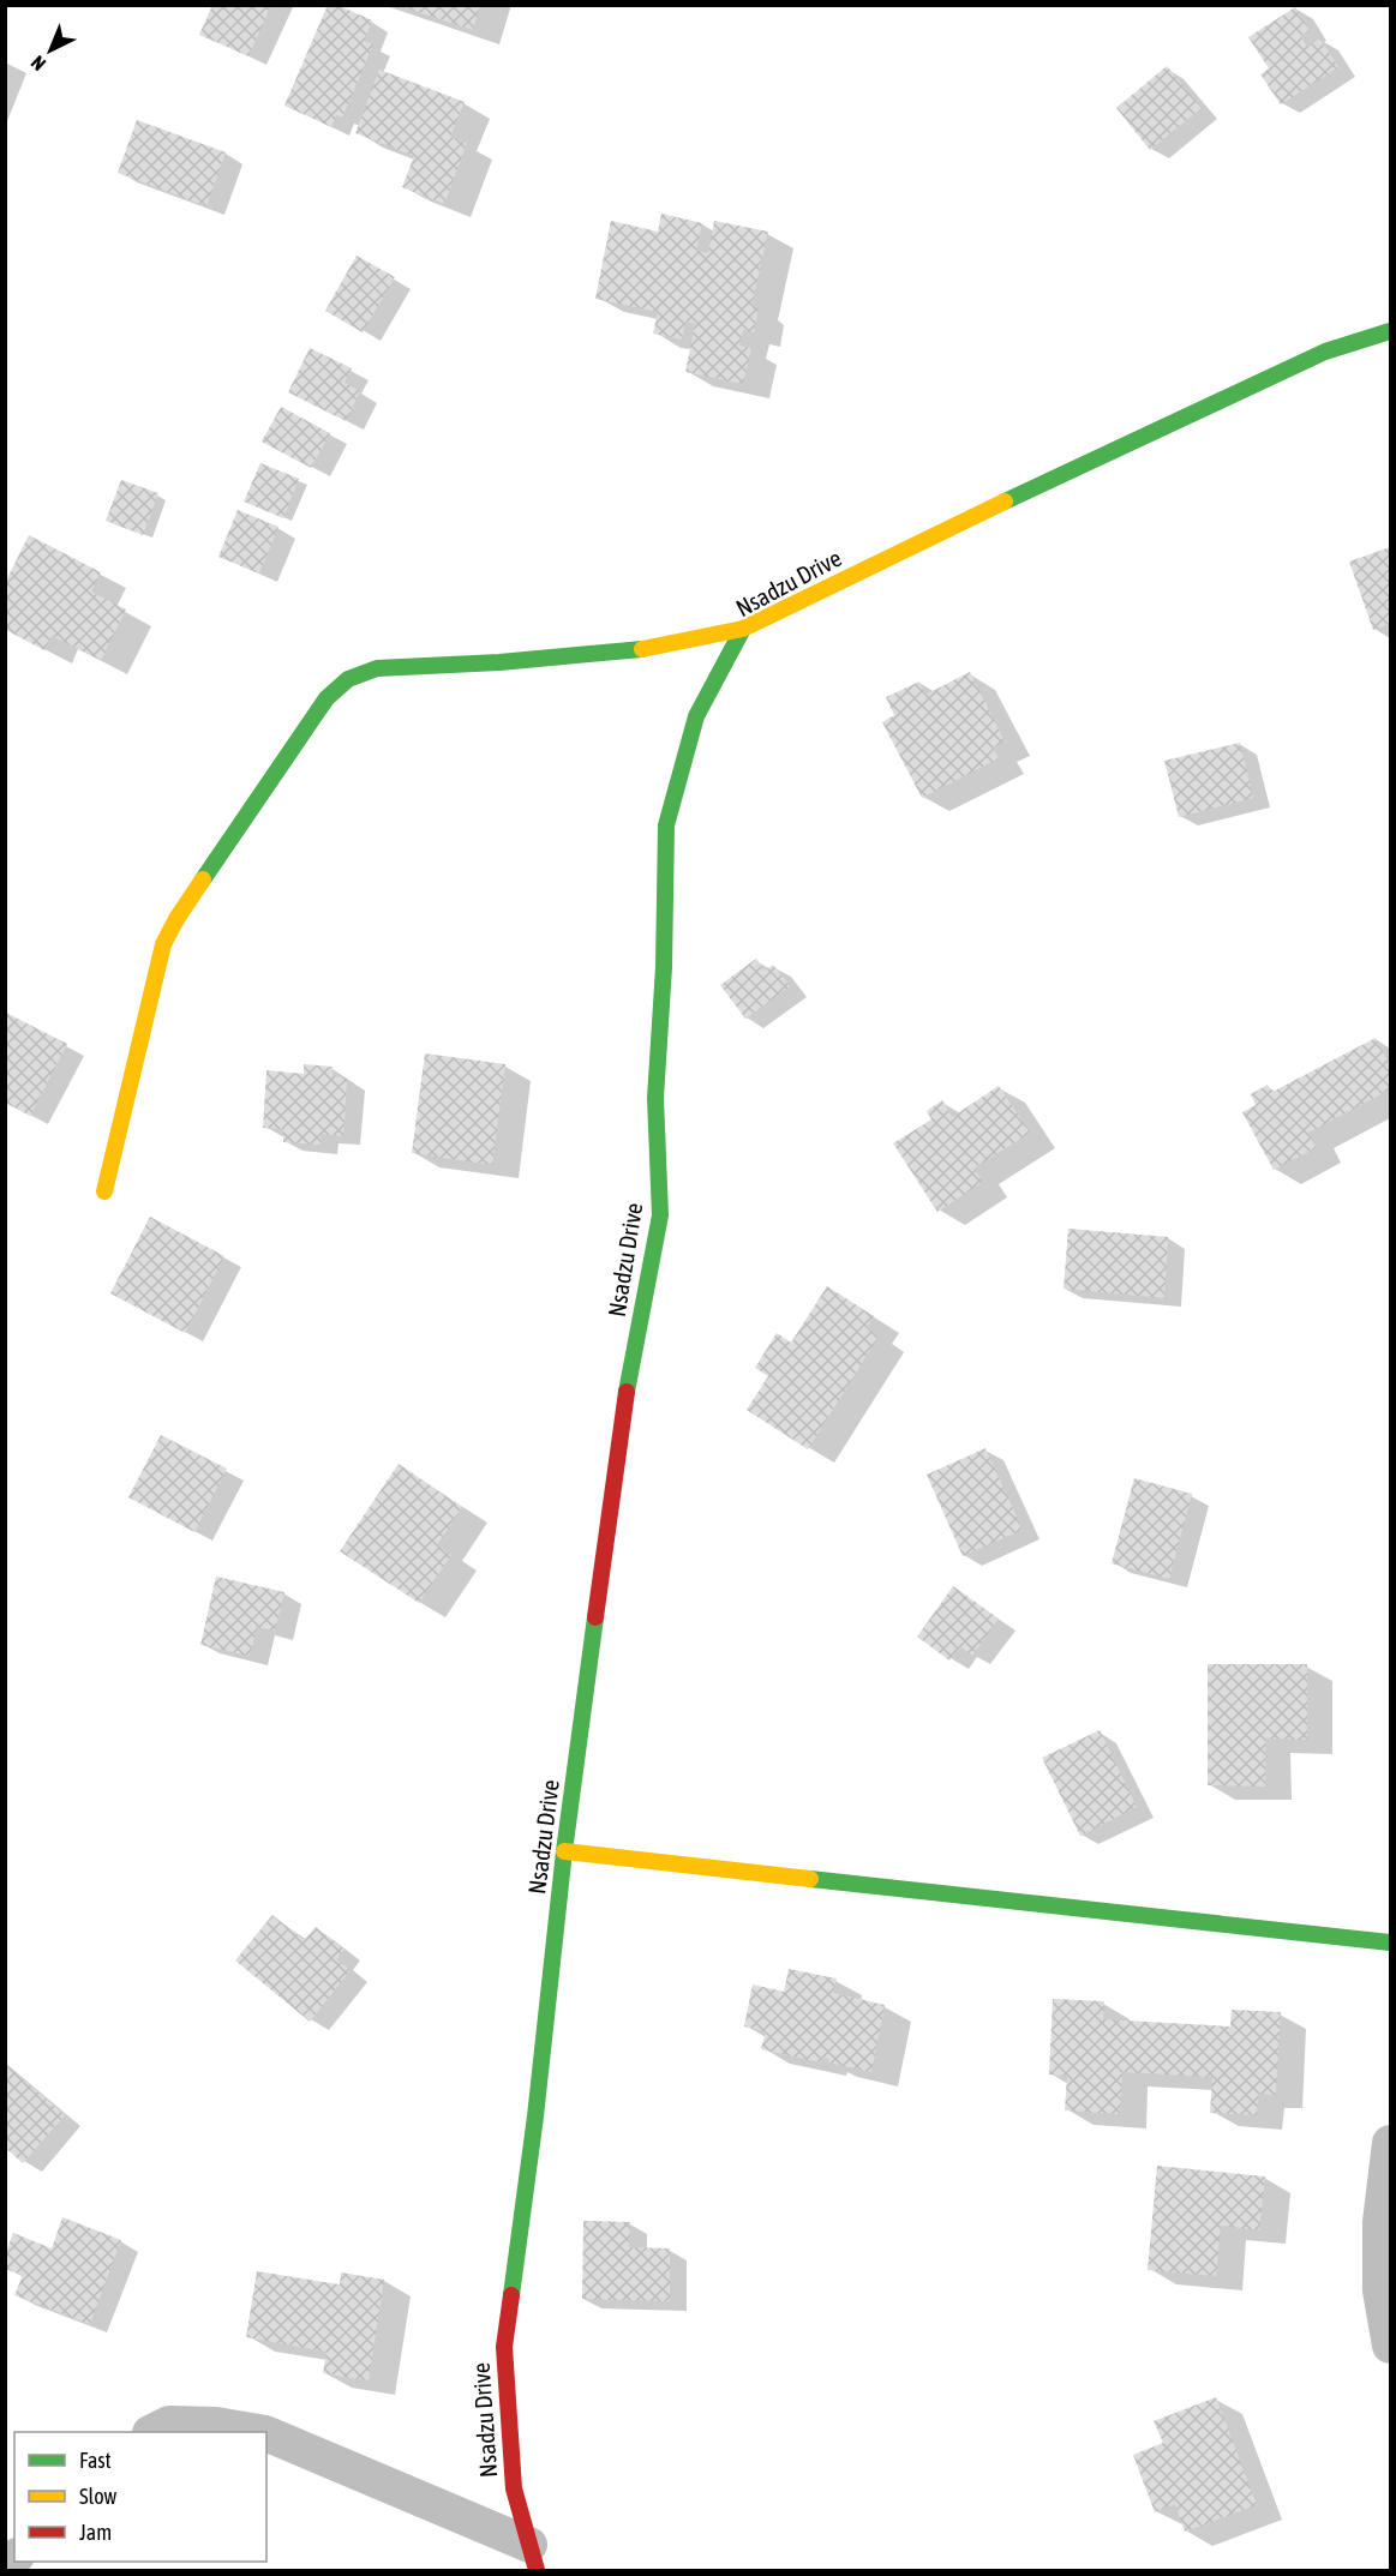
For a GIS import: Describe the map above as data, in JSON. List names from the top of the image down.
{
  "streets": {
    "street": ["Nsadzu Drive"]
  },
  "legend": ["Fast", "Slow", "Jam"],
  "north": "bottom left"
}
